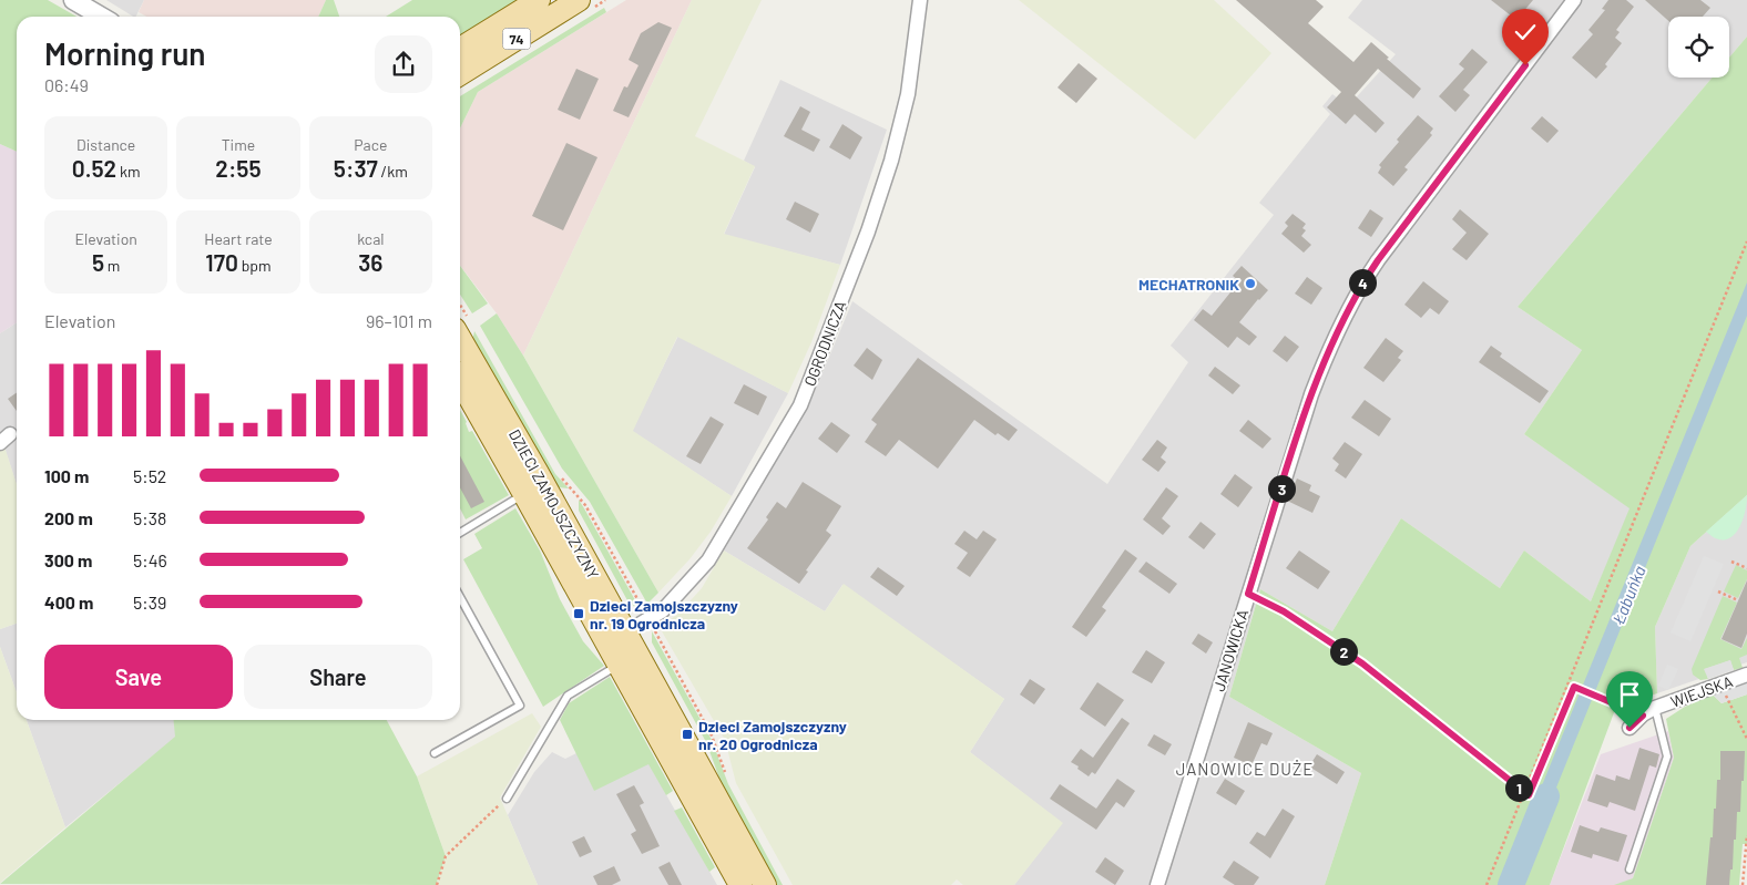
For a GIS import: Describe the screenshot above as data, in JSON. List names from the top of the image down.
{
  "streets": {
    "main road": ["74", "DZIECI ZAMOJSZCZYZNY"],
    "street": ["OGRODNICZA", "JANOWICKA", "WIEJSKA"]
  },
  "crossings": [
    ["OGRODNICZA", "DZIECI ZAMOJSZCZYZNY"]
  ],
  "districts": ["JANOWICE DUŻE"],
  "water": ["Łabuńka"],
  "places": {
    "other": ["MECHATRONIK"],
    "transit": ["Dzieci Zamojszczyzny nr. 19 Ogrodnicza", "Dzieci Zamojszczyzny nr. 20 Ogrodnicza"]
  },
  "page": {
    "heading": ["Morning run", "06:49"],
    "stats": [
      ["Distance", "0.52 km"],
      ["Time", "2:55"],
      ["Pace", "5:37 /km"],
      ["Elevation", "5 m"],
      ["Heart rate", "170 bpm"],
      ["kcal", "36"]
    ],
    "pins": [
      "4",
      "3",
      "2",
      "1"
    ],
    "chart": ["Elevation", "96–101 m"],
    "list": [
      {
        "name": "100 m",
        "note": "5:52"
      },
      {
        "name": "200 m",
        "note": "5:38"
      },
      {
        "name": "300 m",
        "note": "5:46"
      },
      {
        "name": "400 m",
        "note": "5:39"
      }
    ],
    "buttons": ["Save", "Share"]
  }
}
